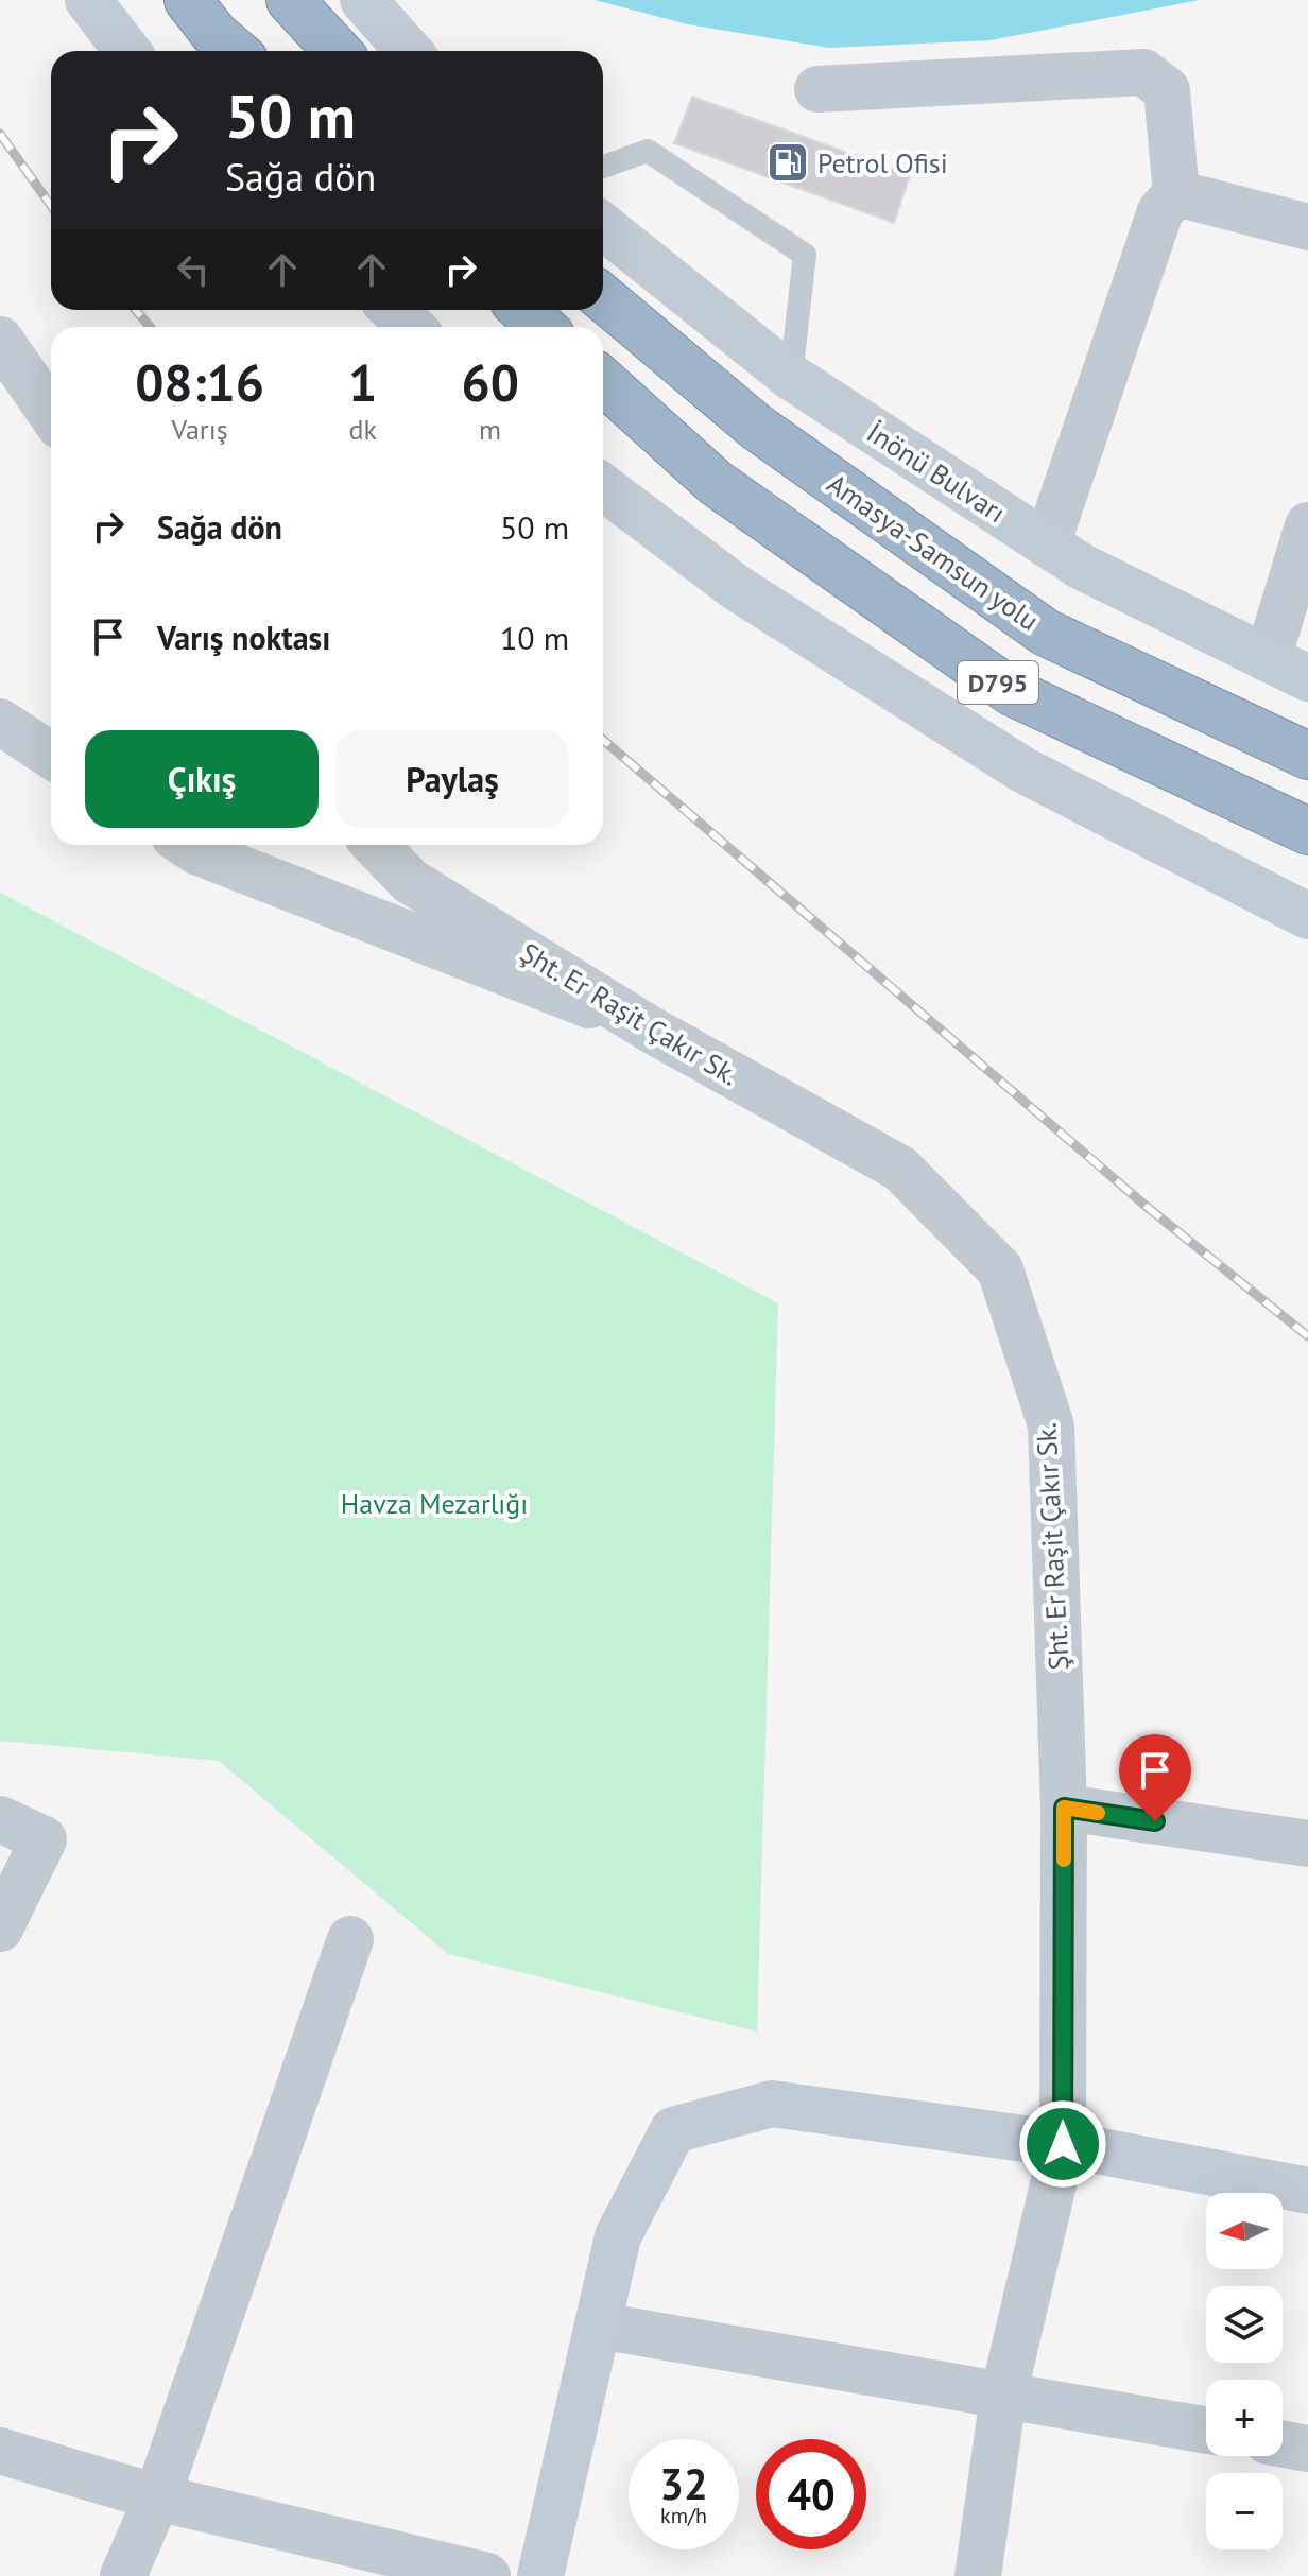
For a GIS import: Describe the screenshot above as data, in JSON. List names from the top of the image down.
{
  "streets": {
    "highway": ["Amasya-Samsun yolu", "D795"],
    "main road": ["İnönü Bulvarı"],
    "street": ["Şht. Er Raşit Çakır Sk."]
  },
  "parks": ["Havza Mezarlığı"],
  "places": {
    "fuel station": ["Petrol Ofisi"]
  },
  "north": "left",
  "page": {
    "turn": ["50 m", "Sağa dön"],
    "eta": [
      "08:16",
      "Varış",
      "1",
      "dk",
      "60",
      "m"
    ],
    "list": [
      {
        "name": "Sağa dön",
        "value": "50 m"
      },
      {
        "name": "Varış noktası",
        "value": "10 m"
      }
    ],
    "buttons": ["Çıkış", "Paylaş"],
    "map_buttons": ["+", "−"],
    "speed": "32 km/h",
    "limit": "40"
  }
}
